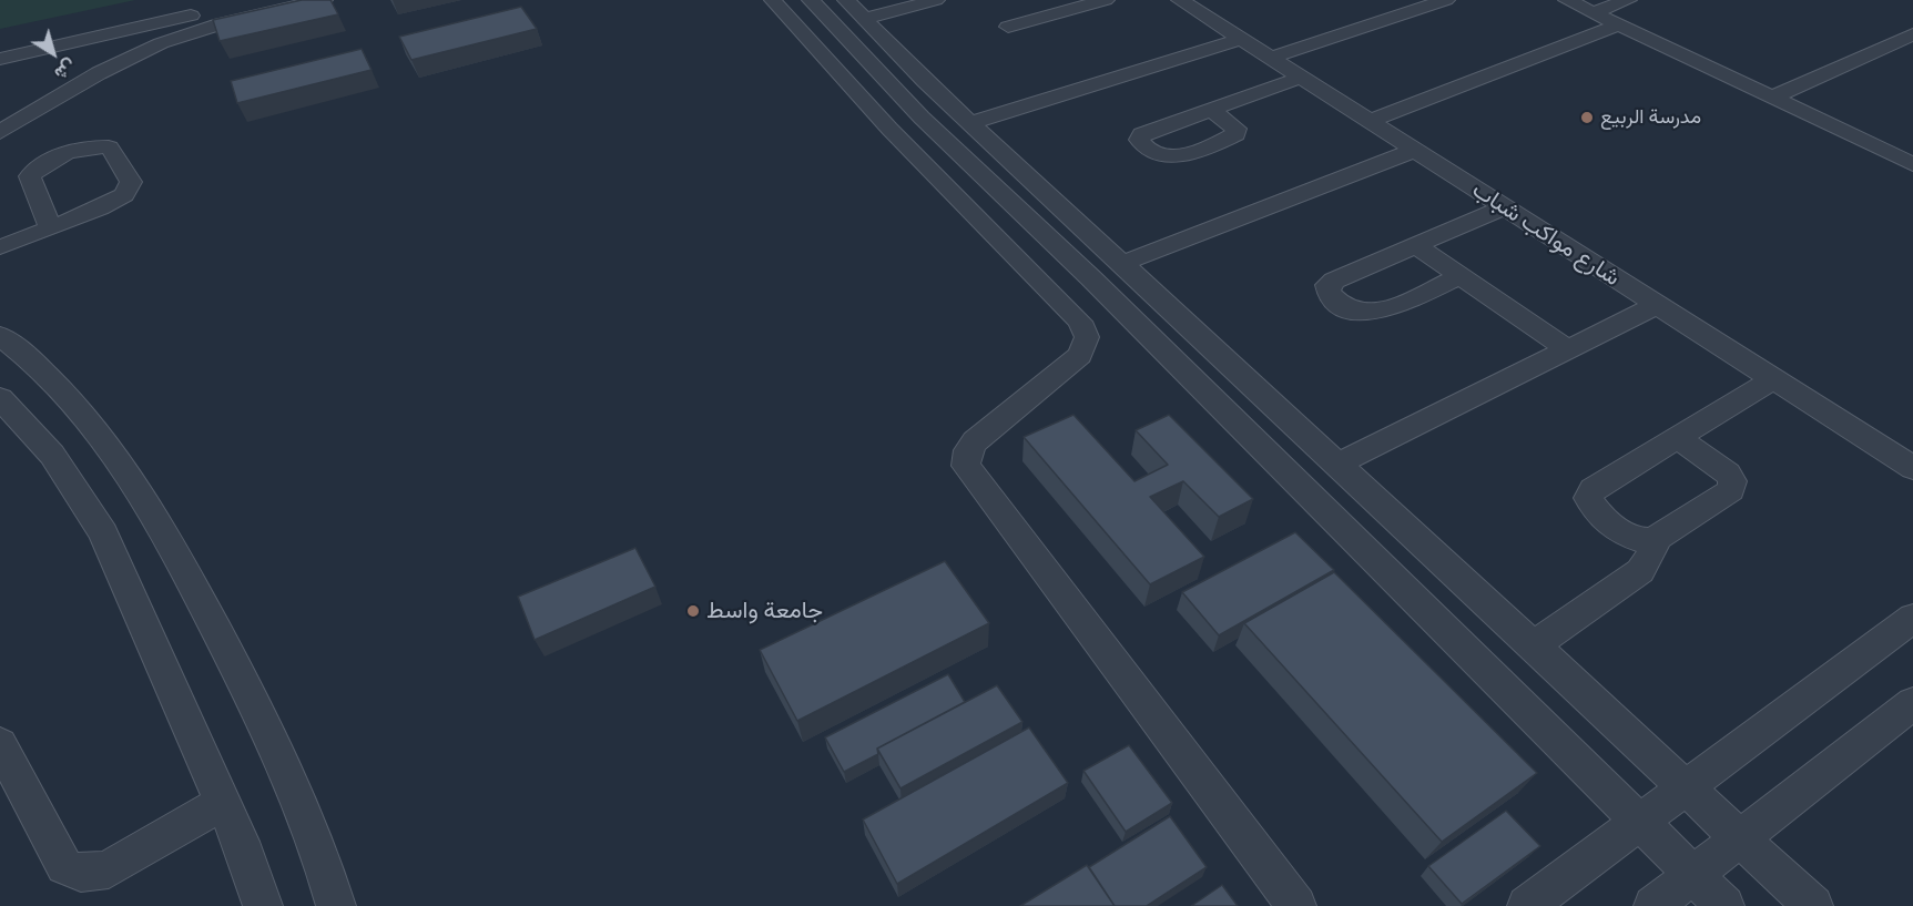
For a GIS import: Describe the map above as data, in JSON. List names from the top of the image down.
{
  "streets": {
    "street": ["شارع مواكب شباب"]
  },
  "places": ["مدرسة الربيع", "جامعة واسط"],
  "north": "bottom right"
}
